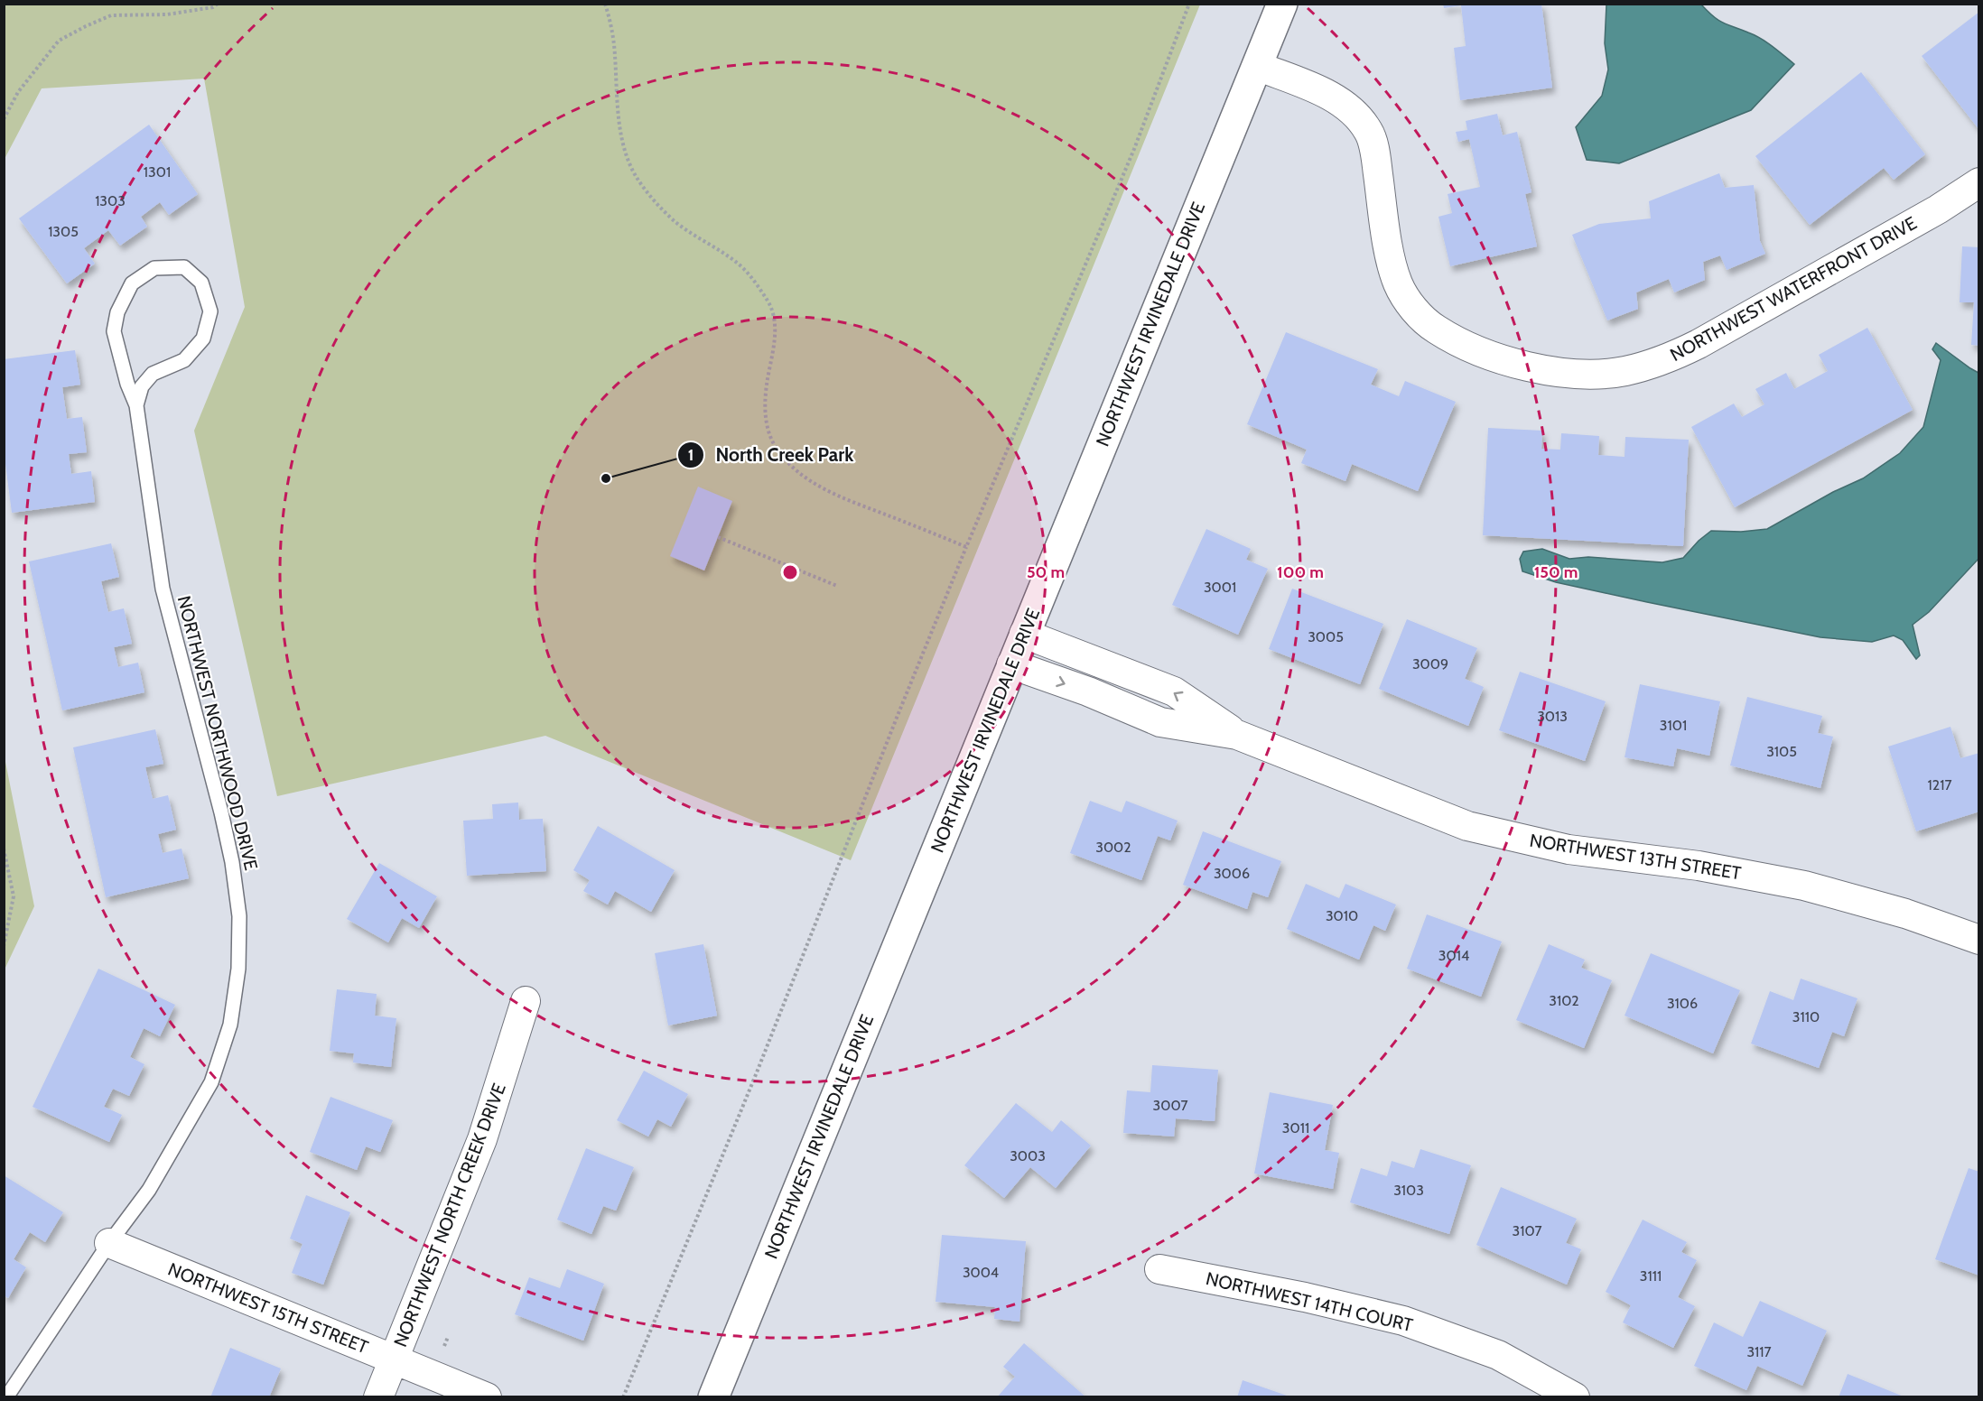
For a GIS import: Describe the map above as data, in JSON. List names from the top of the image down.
{
  "streets": {
    "main road": ["NORTHWEST IRVINEDALE DRIVE"],
    "street": [
      "NORTHWEST WATERFRONT DRIVE",
      "NORTHWEST 13TH STREET",
      "NORTHWEST NORTH CREEK DRIVE",
      "NORTHWEST 14TH COURT",
      "NORTHWEST 15TH STREET"
    ],
    "lane": ["NORTHWEST NORTHWOOD DRIVE"]
  },
  "crossings": [
    ["NORTHWEST WATERFRONT DRIVE", "NORTHWEST IRVINEDALE DRIVE"],
    ["NORTHWEST IRVINEDALE DRIVE", "NORTHWEST 13TH STREET"],
    ["NORTHWEST NORTHWOOD DRIVE", "NORTHWEST 15TH STREET"],
    ["NORTHWEST NORTH CREEK DRIVE", "NORTHWEST 15TH STREET"]
  ],
  "places": ["North Creek Park"],
  "house_numbers": [
    "1301",
    "1303",
    "1305",
    "3001",
    "3005",
    "3009",
    "3013",
    "3101",
    "3105",
    "1217",
    "3002",
    "3006",
    "3010",
    "3014",
    "3102",
    "3106",
    "3110",
    "3007",
    "3011",
    "3003",
    "3103",
    "3107",
    "3004",
    "3111",
    "3117"
  ],
  "rings": ["50 m", "100 m", "150 m"]
}
